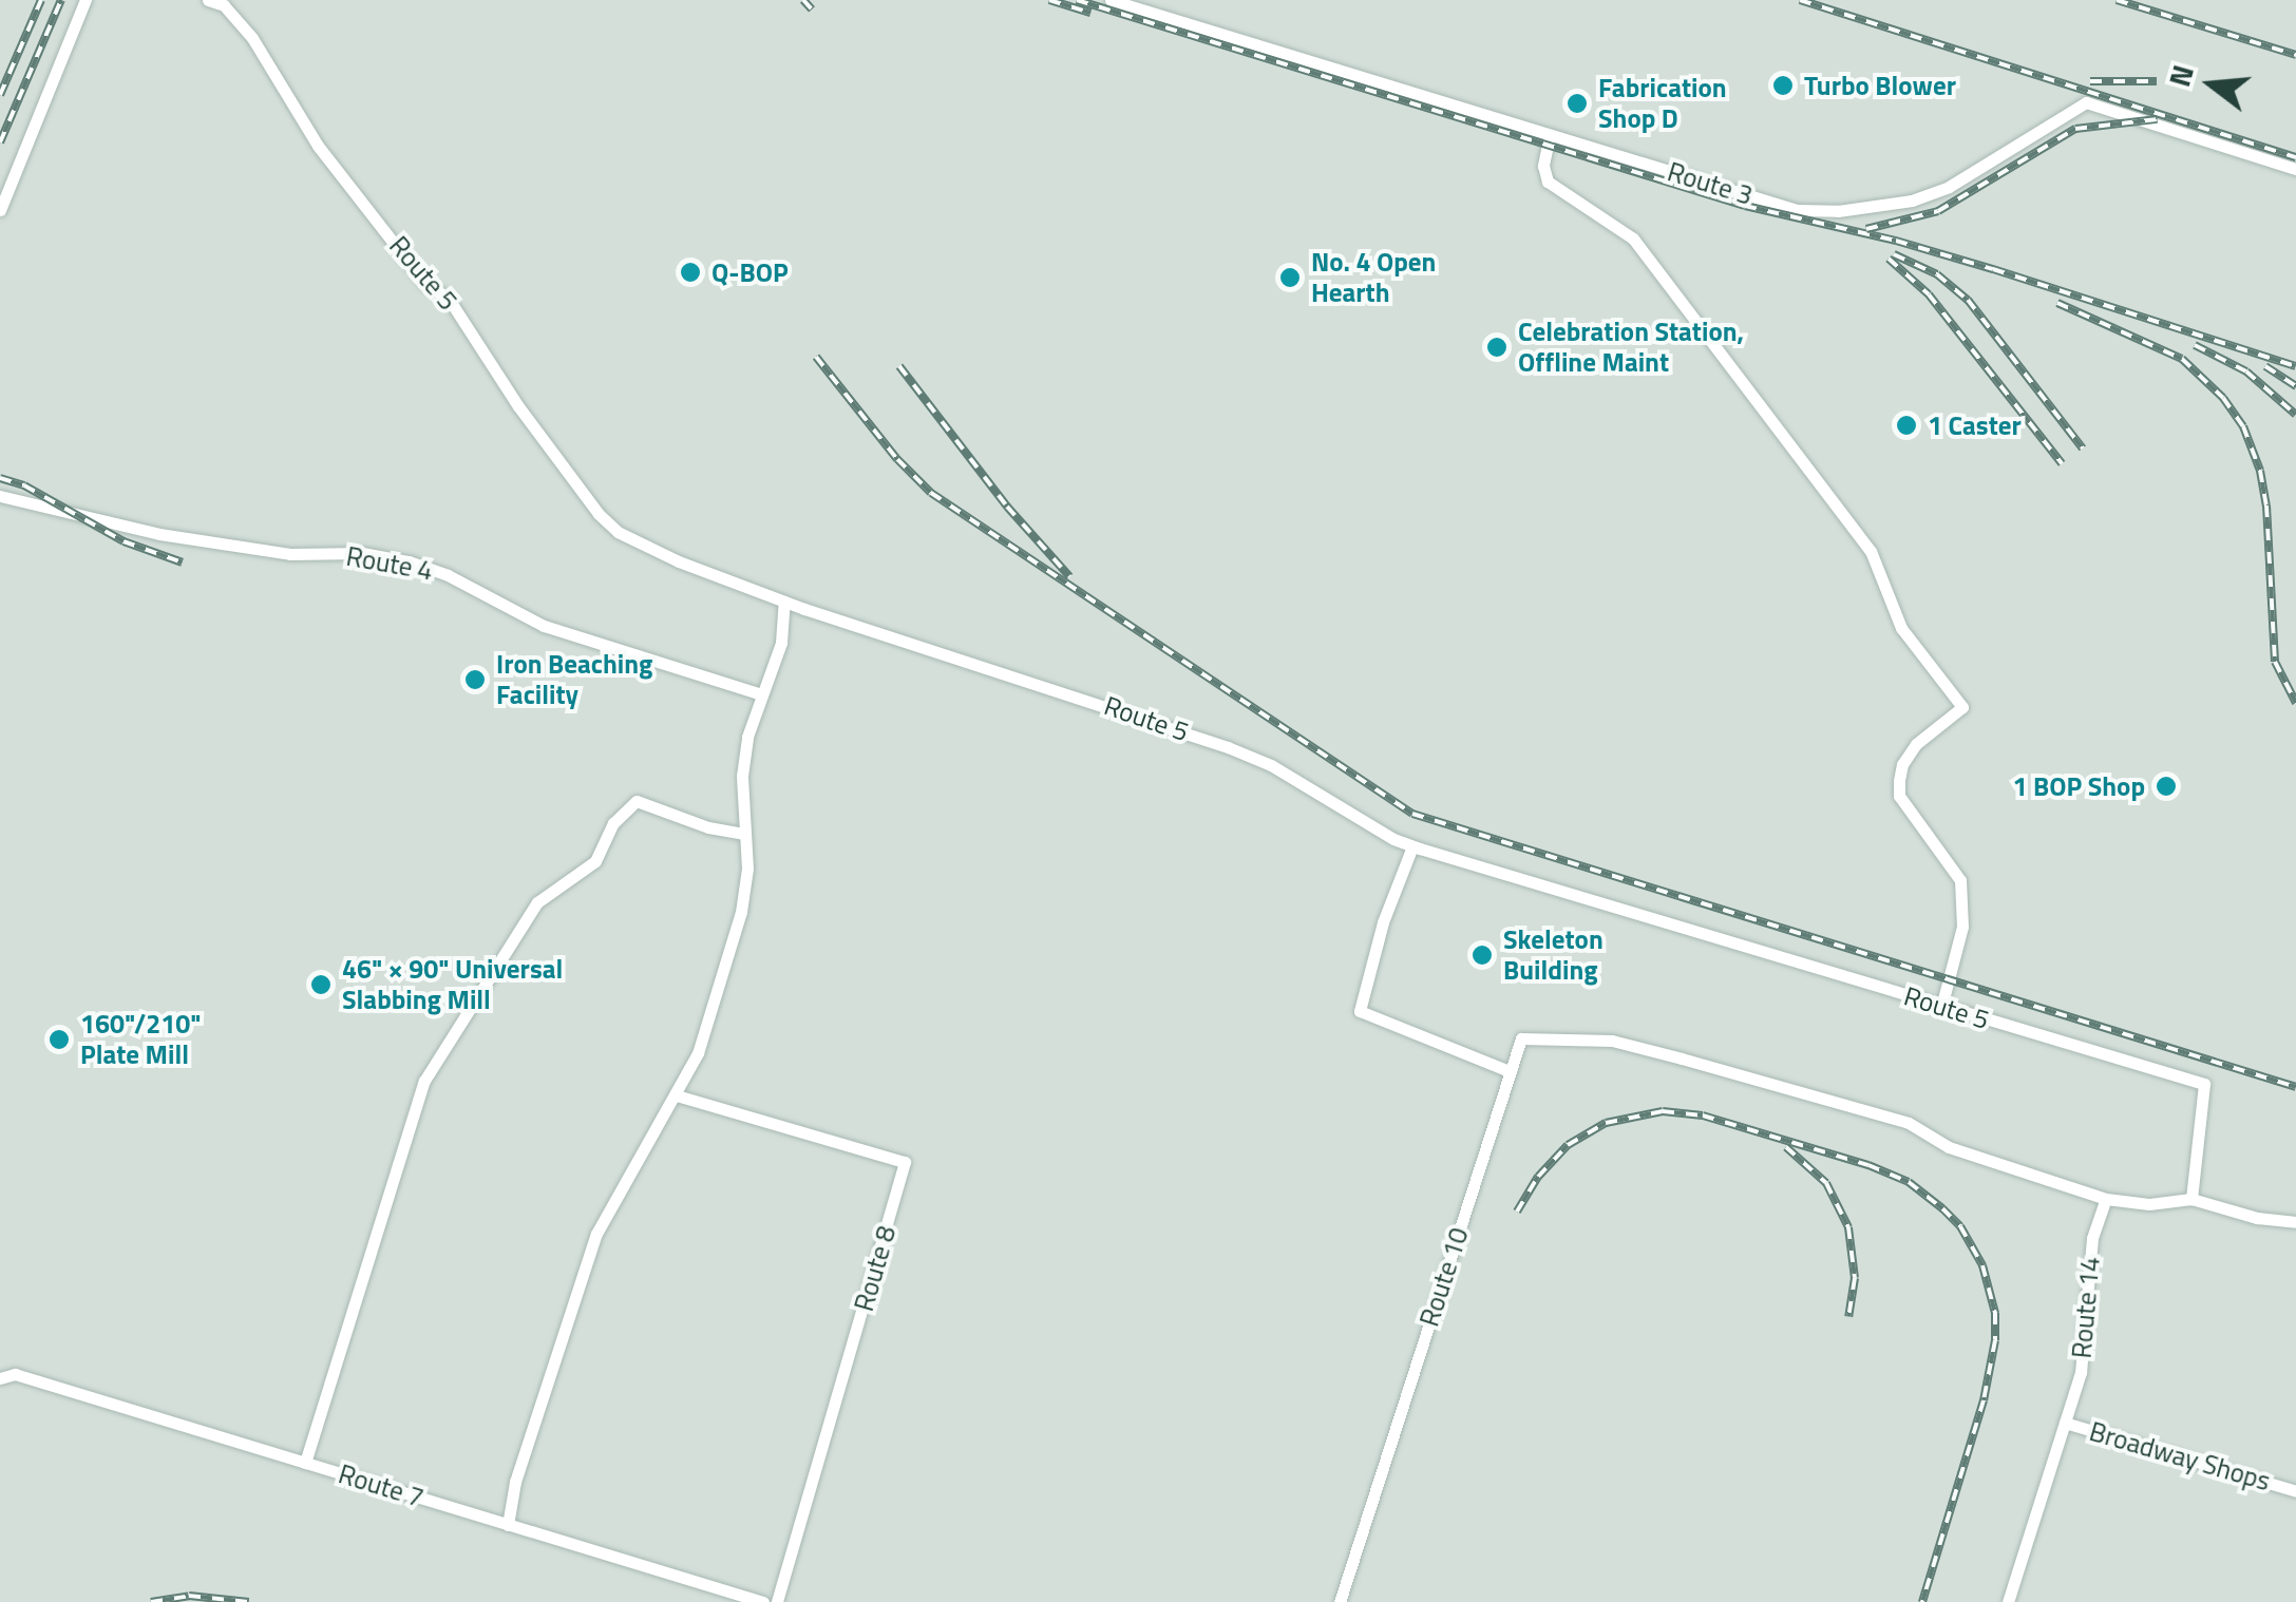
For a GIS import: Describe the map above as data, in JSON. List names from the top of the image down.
{
  "streets": {
    "street": [
      "Route 3",
      "Route 5",
      "Route 4",
      "Route 8",
      "Route 10",
      "Route 14",
      "Broadway Shops",
      "Route 7"
    ]
  },
  "crossings": [
    ["Route 10", "Route 14"],
    ["Route 14", "Broadway Shops"]
  ],
  "places": [
    "Turbo Blower",
    "Fabrication Shop D",
    "Q-BOP",
    "No. 4 Open Hearth",
    "Celebration Station, Offline Maint",
    "1 Caster",
    "Iron Beaching Facility",
    "1 BOP Shop",
    "Skeleton Building",
    "46\" × 90\" Universal Slabbing Mill",
    "160\"/210\" Plate Mill"
  ],
  "north": "left"
}
